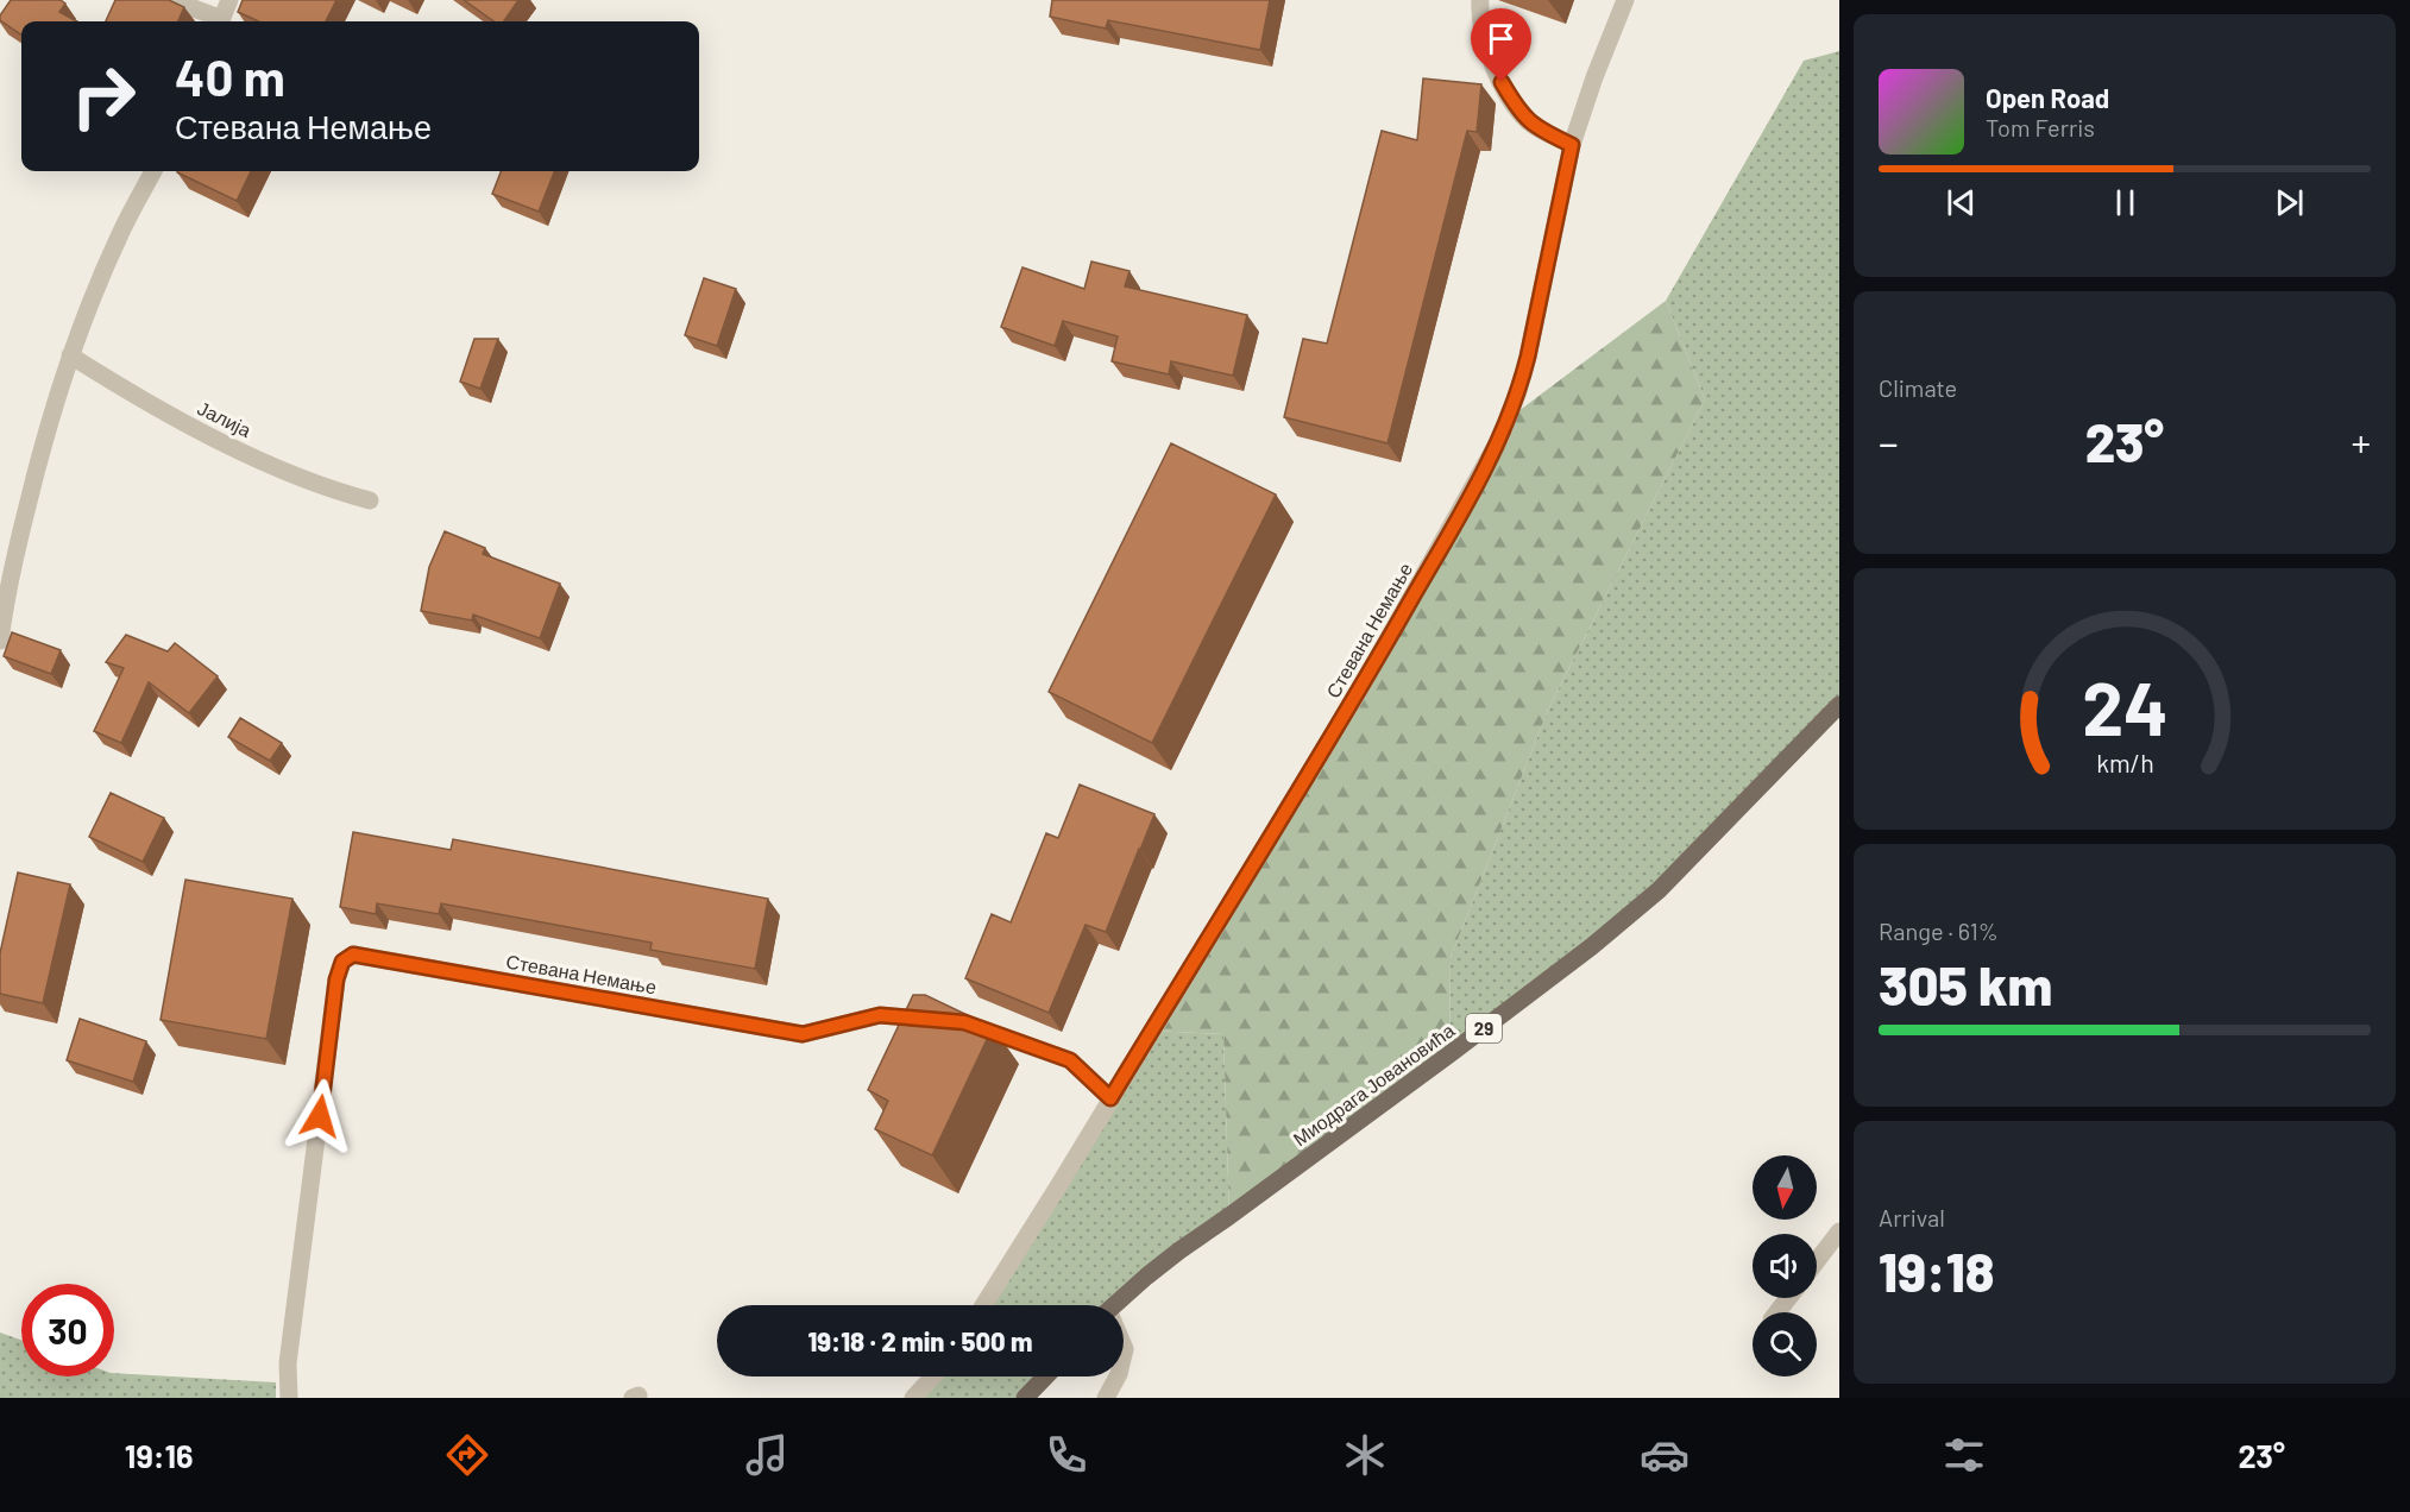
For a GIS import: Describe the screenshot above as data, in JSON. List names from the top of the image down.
{
  "streets": {
    "main road": ["29", "Миодрага Јовановића"],
    "street": ["Јалија", "Стевана Немање"]
  },
  "north": "bottom",
  "page": {
    "turn": ["40 m", "Стевана Немање"],
    "song": ["Open Road", "Tom Ferris"],
    "tile": [
      "Climate",
      ["Range · 61%", "305 km"],
      ["Arrival", "19:18"]
    ],
    "heat": ["−", "23°", "+"],
    "limit": "30",
    "trip": "19:18 · 2 min · 500 m",
    "tabs": ["19:16", "23°"],
    "gauge": ["24", "km/h"]
  }
}
